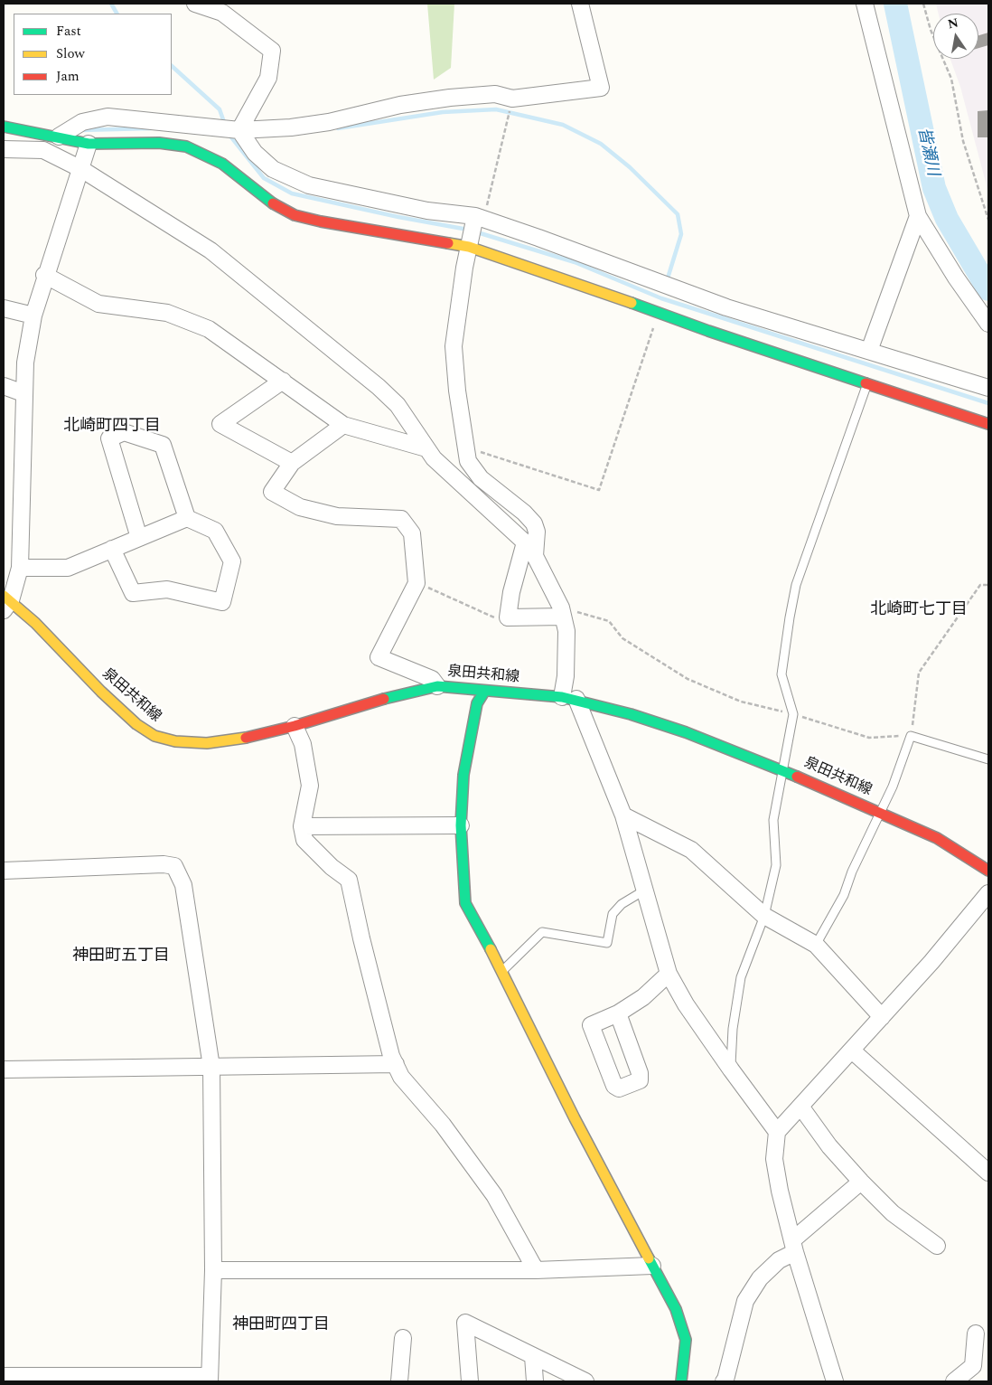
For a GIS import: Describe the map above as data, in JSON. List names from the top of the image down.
{
  "streets": {
    "street": ["泉田共和線"]
  },
  "districts": [
    "北崎町四丁目",
    "北崎町七丁目",
    "神田町五丁目",
    "神田町四丁目"
  ],
  "water": ["皆瀬川"],
  "legend": ["Fast", "Slow", "Jam"],
  "north": "top"
}
